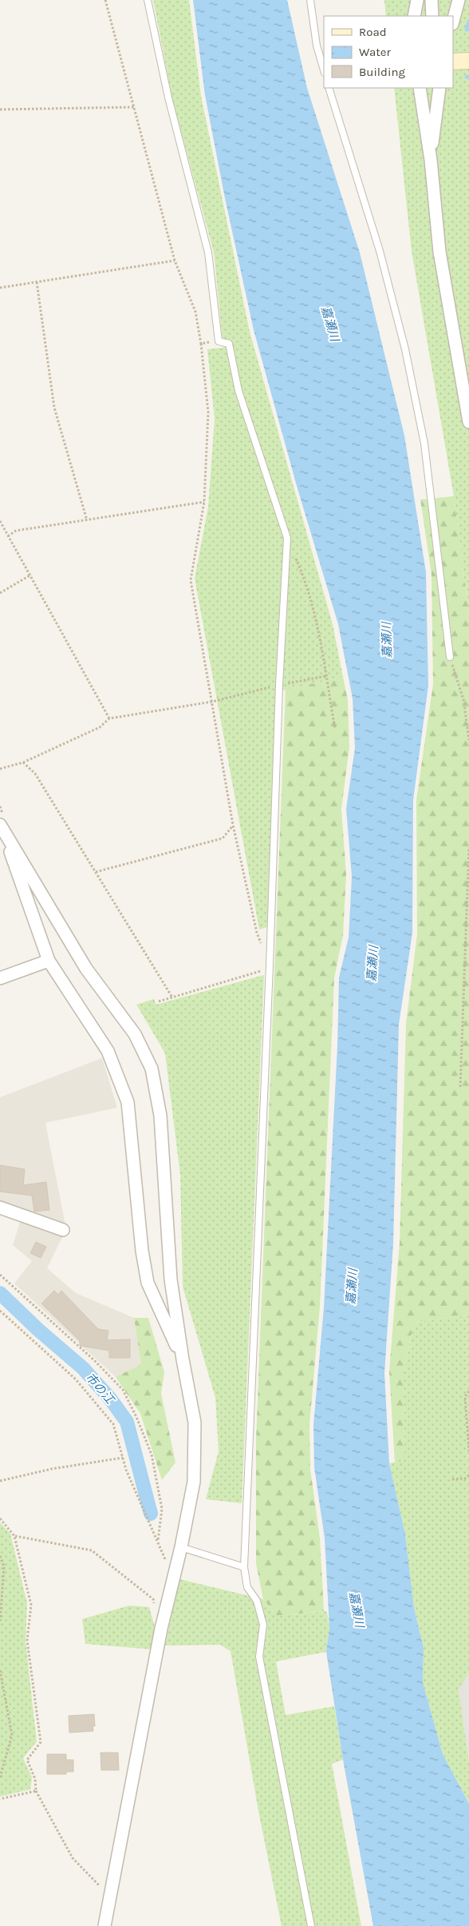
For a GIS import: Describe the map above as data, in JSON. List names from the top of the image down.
{
  "water": ["嘉瀬川", "市の江"],
  "legend": ["Road", "Water", "Building"]
}
